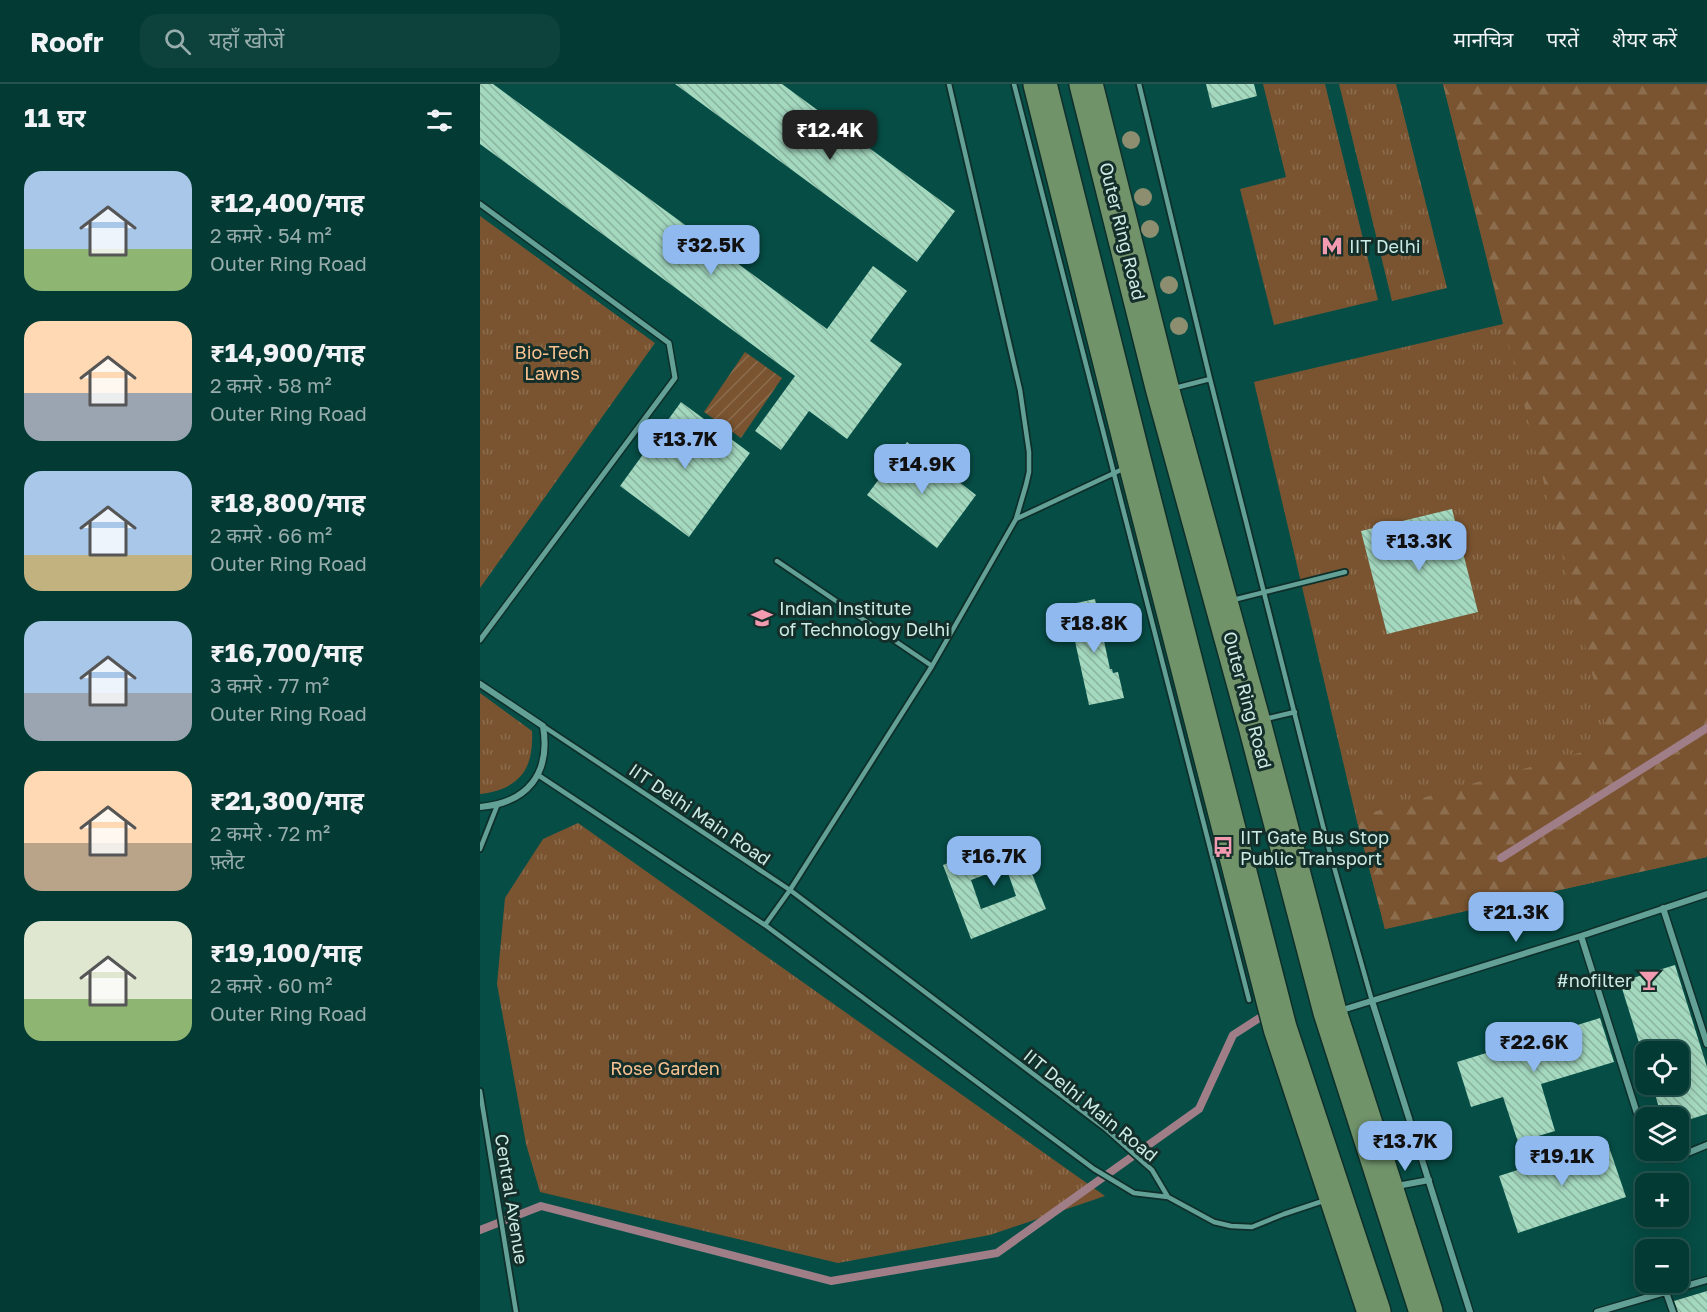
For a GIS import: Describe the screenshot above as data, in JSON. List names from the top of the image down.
{
  "streets": {
    "main road": ["Outer Ring Road"],
    "lane": ["IIT Delhi Main Road", "Central Avenue"]
  },
  "parks": ["Bio-Tech Lawns", "Rose Garden"],
  "places": {
    "metro station": ["IIT Delhi"],
    "school or university": ["Indian Institute of Technology Delhi"],
    "bus stop": ["IIT Gate Bus Stop Public Transport"],
    "bar": ["#nofilter"]
  },
  "page": {
    "header": "Roofr",
    "search": "यहाँ खोजें",
    "nav": ["मानचित्र", "परतें", "शेयर करें"],
    "heading": "11 घर",
    "price": [
      "₹12.4K",
      "₹32.5K",
      "₹13.7K",
      "₹14.9K",
      "₹13.3K",
      "₹18.8K",
      "₹16.7K",
      "₹21.3K",
      "₹22.6K",
      "₹13.7K",
      "₹19.1K"
    ],
    "list": [
      {
        "name": "₹12,400/माह",
        "note": "2 कमरे · 54 m² · Outer Ring Road"
      },
      {
        "name": "₹14,900/माह",
        "note": "2 कमरे · 58 m² · Outer Ring Road"
      },
      {
        "name": "₹18,800/माह",
        "note": "2 कमरे · 66 m² · Outer Ring Road"
      },
      {
        "name": "₹16,700/माह",
        "note": "3 कमरे · 77 m² · Outer Ring Road"
      },
      {
        "name": "₹21,300/माह",
        "note": "2 कमरे · 72 m² · फ़्लैट"
      },
      {
        "name": "₹19,100/माह",
        "note": "2 कमरे · 60 m² · Outer Ring Road"
      }
    ],
    "map_buttons": ["+", "−"]
  }
}
